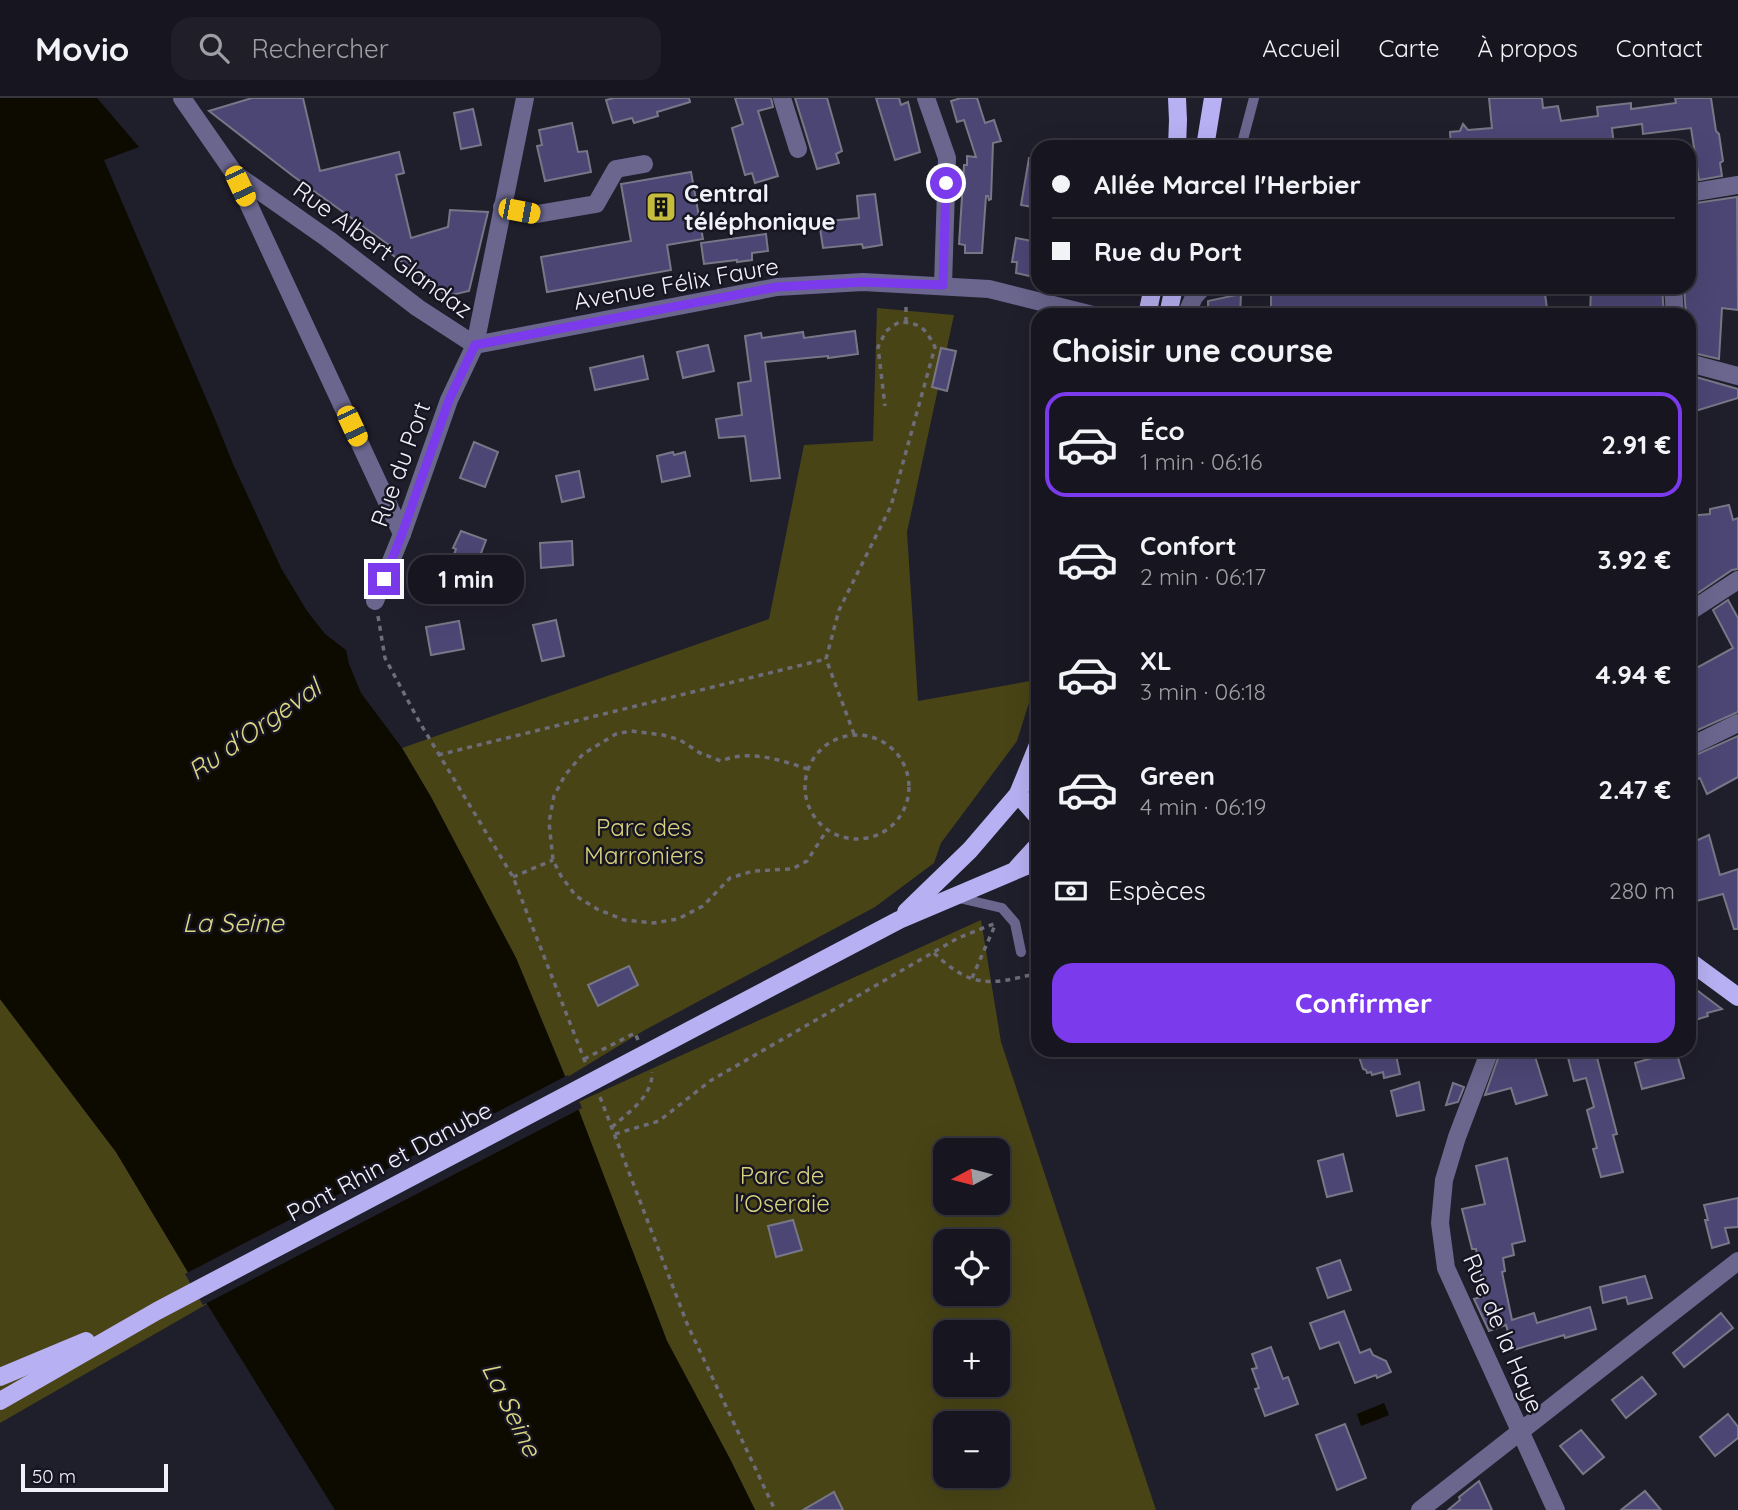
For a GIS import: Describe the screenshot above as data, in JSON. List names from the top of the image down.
{
  "streets": {
    "main road": ["Pont Rhin et Danube"],
    "street": [
      "Rue Albert Glandaz",
      "Avenue Félix Faure",
      "Rue du Port",
      "Rue de la Haye"
    ]
  },
  "crossings": [
    ["Rue Albert Glandaz", "Avenue Félix Faure"],
    ["Rue Albert Glandaz", "Rue du Port"],
    ["Avenue Félix Faure", "Rue du Port"]
  ],
  "water": ["Ru d'Orgeval", "La Seine"],
  "parks": ["Parc des Marroniers", "Parc de l'Oseraie"],
  "places": {
    "building": ["Central téléphonique"]
  },
  "scale_bar": "50 m",
  "north": "left",
  "page": {
    "header": "Movio",
    "search": "Rechercher",
    "nav": [
      "Accueil",
      "Carte",
      "À propos",
      "Contact"
    ],
    "banner": ["Allée Marcel l'Herbier", "Rue du Port"],
    "heading": "Choisir une course",
    "list": [
      {
        "name": "Éco",
        "note": "1 min · 06:16",
        "value": "2.91 €"
      },
      {
        "name": "Confort",
        "note": "2 min · 06:17",
        "value": "3.92 €"
      },
      {
        "name": "XL",
        "note": "3 min · 06:18",
        "value": "4.94 €"
      },
      {
        "name": "Green",
        "note": "4 min · 06:19",
        "value": "2.47 €"
      }
    ],
    "bubble": "1 min",
    "pay": ["Espèces", "280 m"],
    "buttons": "Confirmer",
    "map_buttons": ["+", "−"],
    "scale": "50 m"
  }
}
